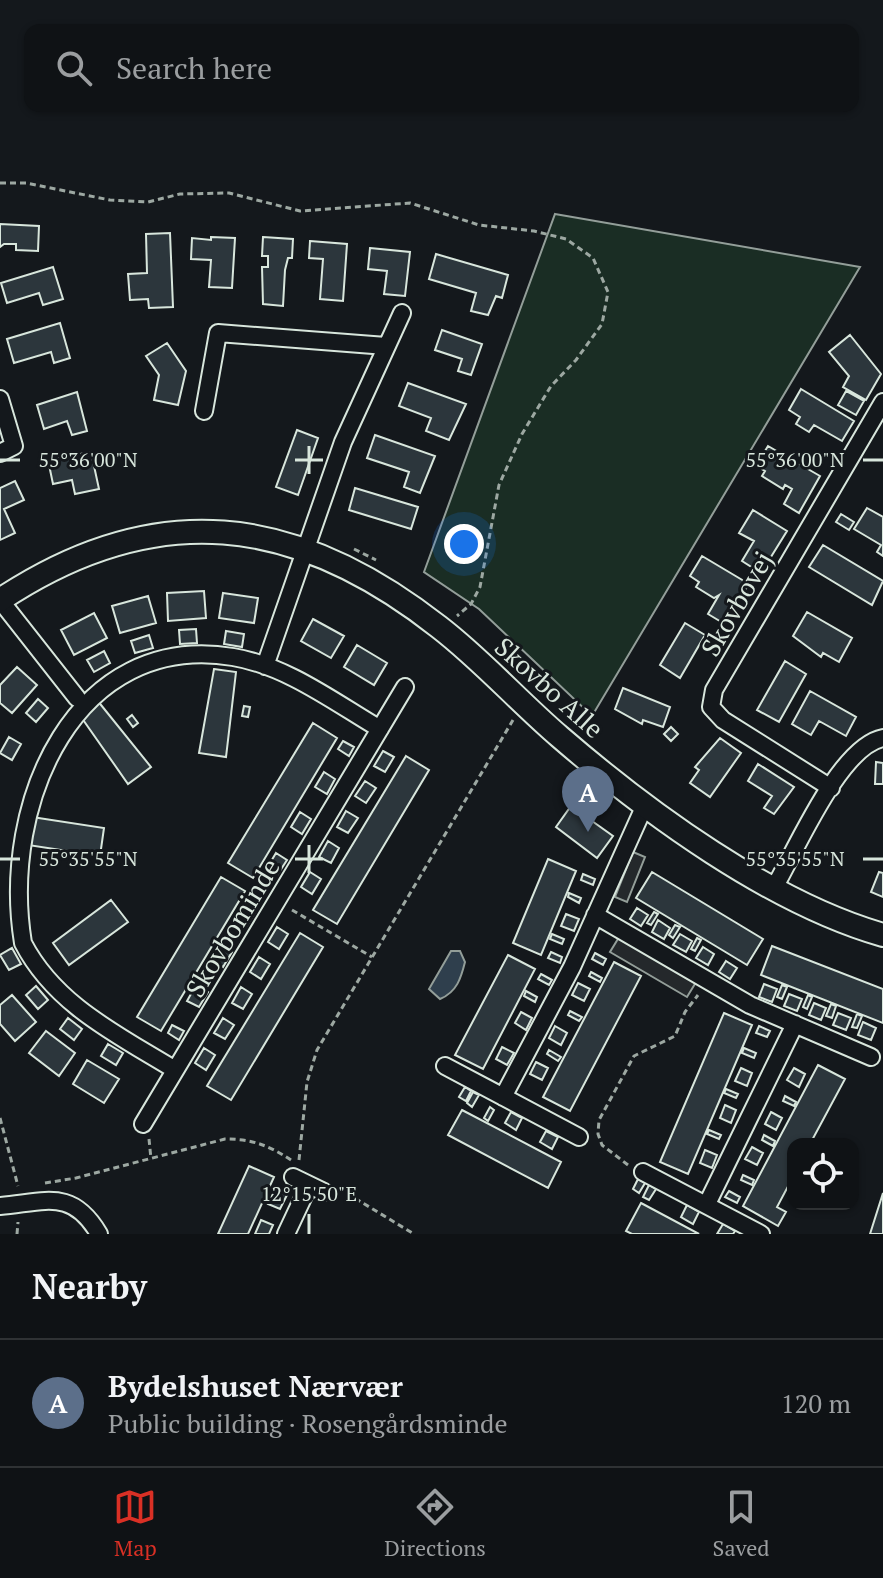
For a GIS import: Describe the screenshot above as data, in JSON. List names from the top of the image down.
{
  "streets": {
    "street": ["Skovbovej", "Skovbo Alle", "Skovbominde"]
  },
  "page": {
    "search": "Search here",
    "pins": "A",
    "heading": "Nearby",
    "list": [
      {
        "mark": "A",
        "name": "Bydelshuset Nærvær",
        "note": "Public building · Rosengårdsminde",
        "value": "120 m"
      }
    ],
    "nav": ["Map", "Directions", "Saved"]
  },
  "coordinates": ["55°36'00\"N", "55°35'55\"N", "12°15'50\"E"]
}
